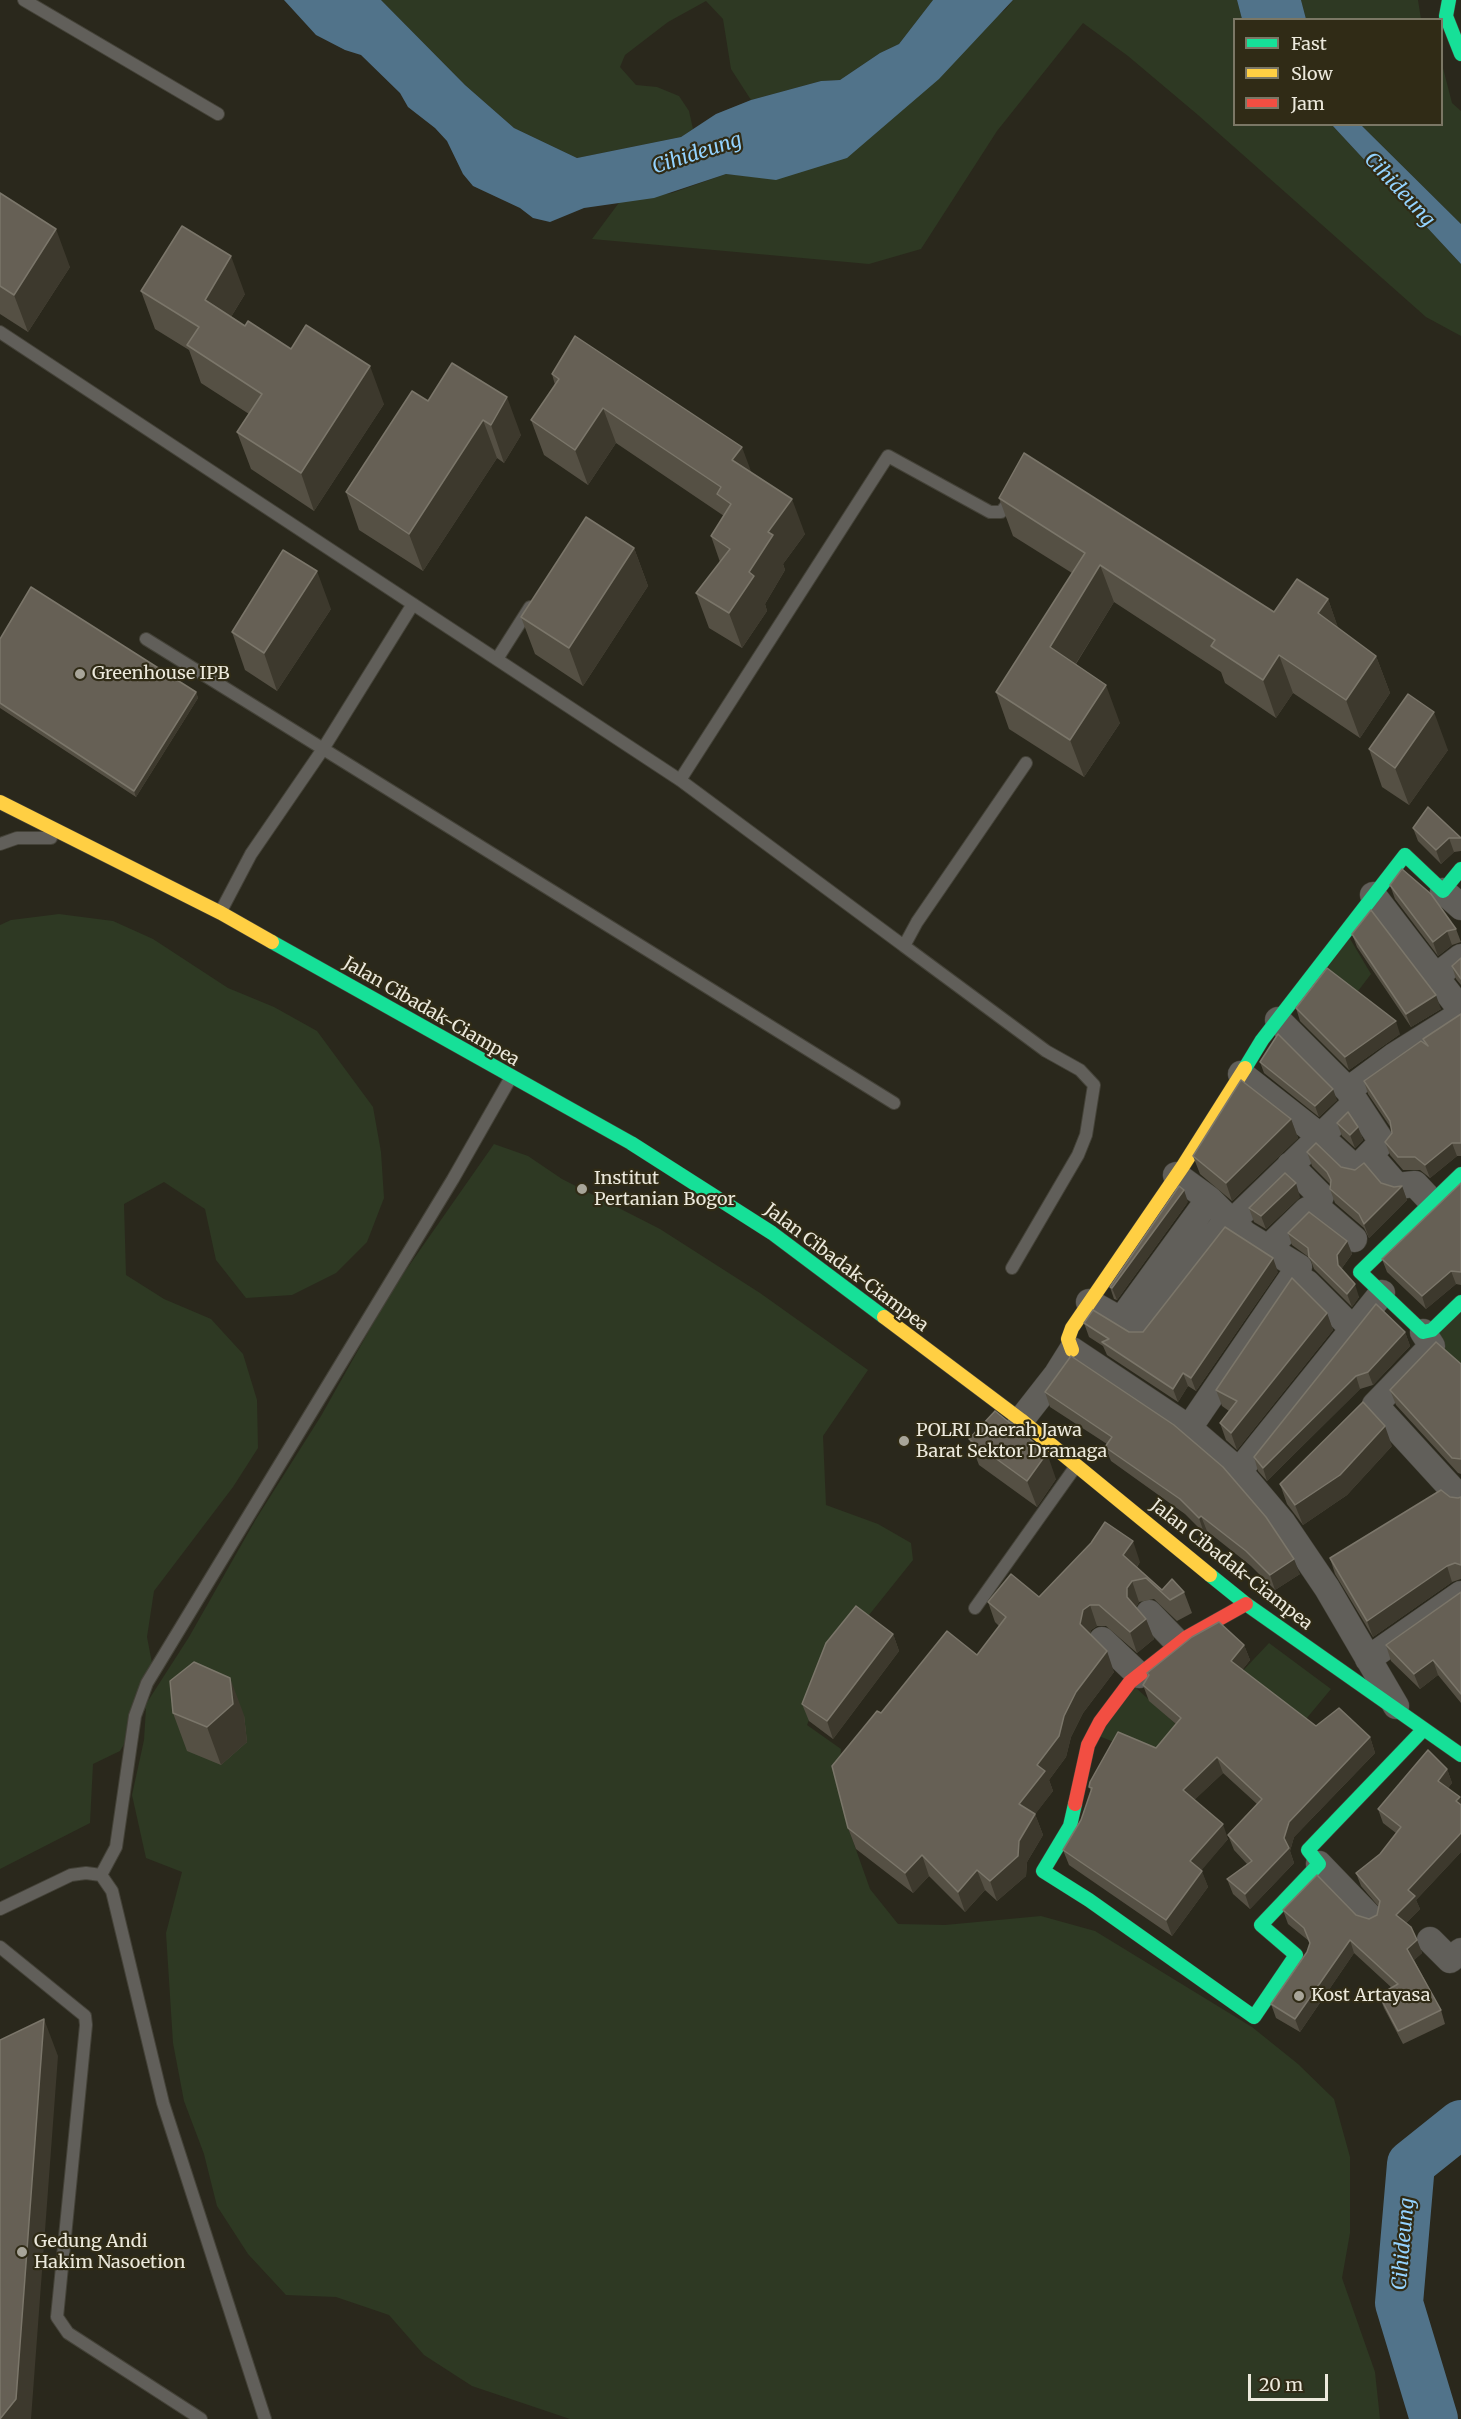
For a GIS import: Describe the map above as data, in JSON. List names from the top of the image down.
{
  "streets": {
    "main road": ["Jalan Cibadak-Ciampea"]
  },
  "water": ["Cihideung"],
  "places": [
    "Greenhouse IPB",
    "Institut Pertanian Bogor",
    "POLRI Daerah Jawa Barat Sektor Dramaga",
    "Kost Artayasa",
    "Gedung Andi Hakim Nasoetion"
  ],
  "legend": ["Fast", "Slow", "Jam"],
  "scale_bar": "20 m"
}
